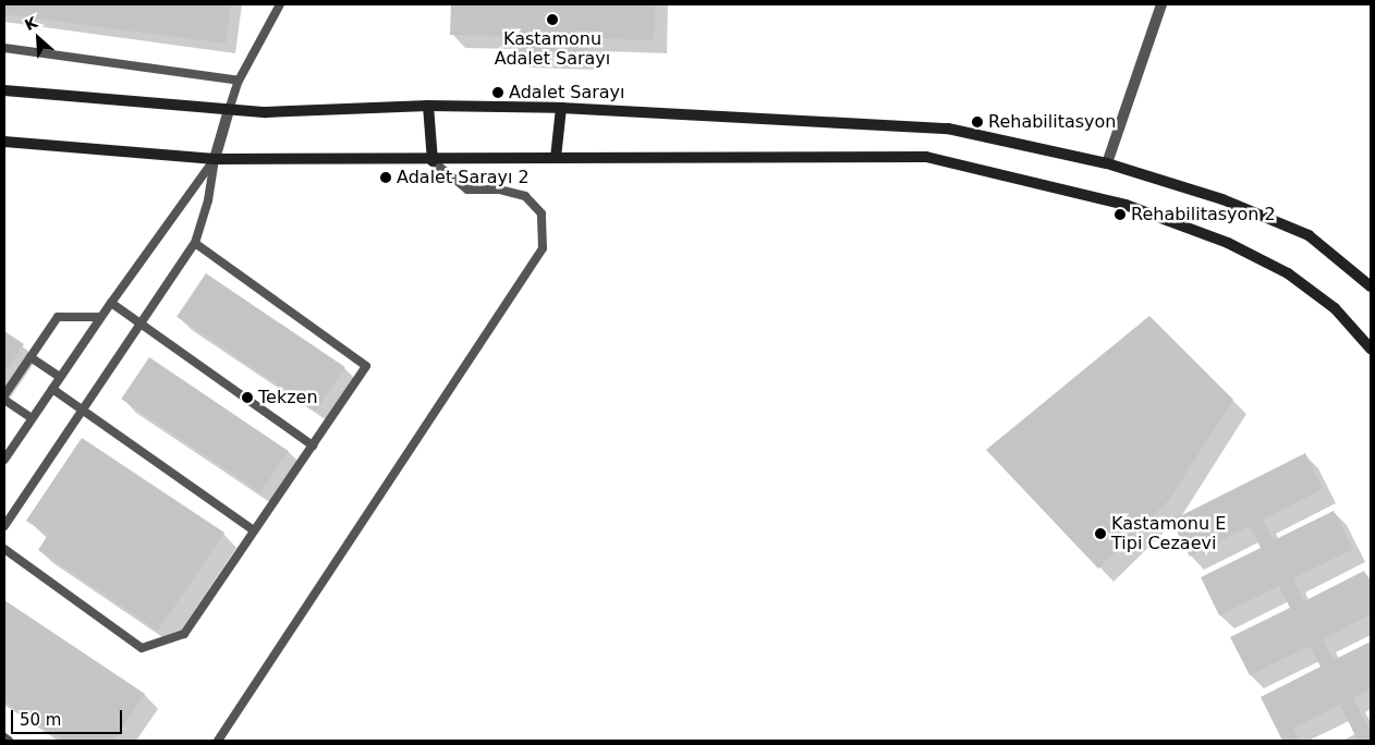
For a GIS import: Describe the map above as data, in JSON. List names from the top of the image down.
{
  "places": [
    "Kastamonu Adalet Sarayı",
    "Adalet Sarayı",
    "Rehabilitasyon",
    "Adalet Sarayı 2",
    "Rehabilitasyon 2",
    "Tekzen",
    "Kastamonu E Tipi Cezaevi"
  ],
  "scale_bar": "50 m",
  "north": "top left"
}
